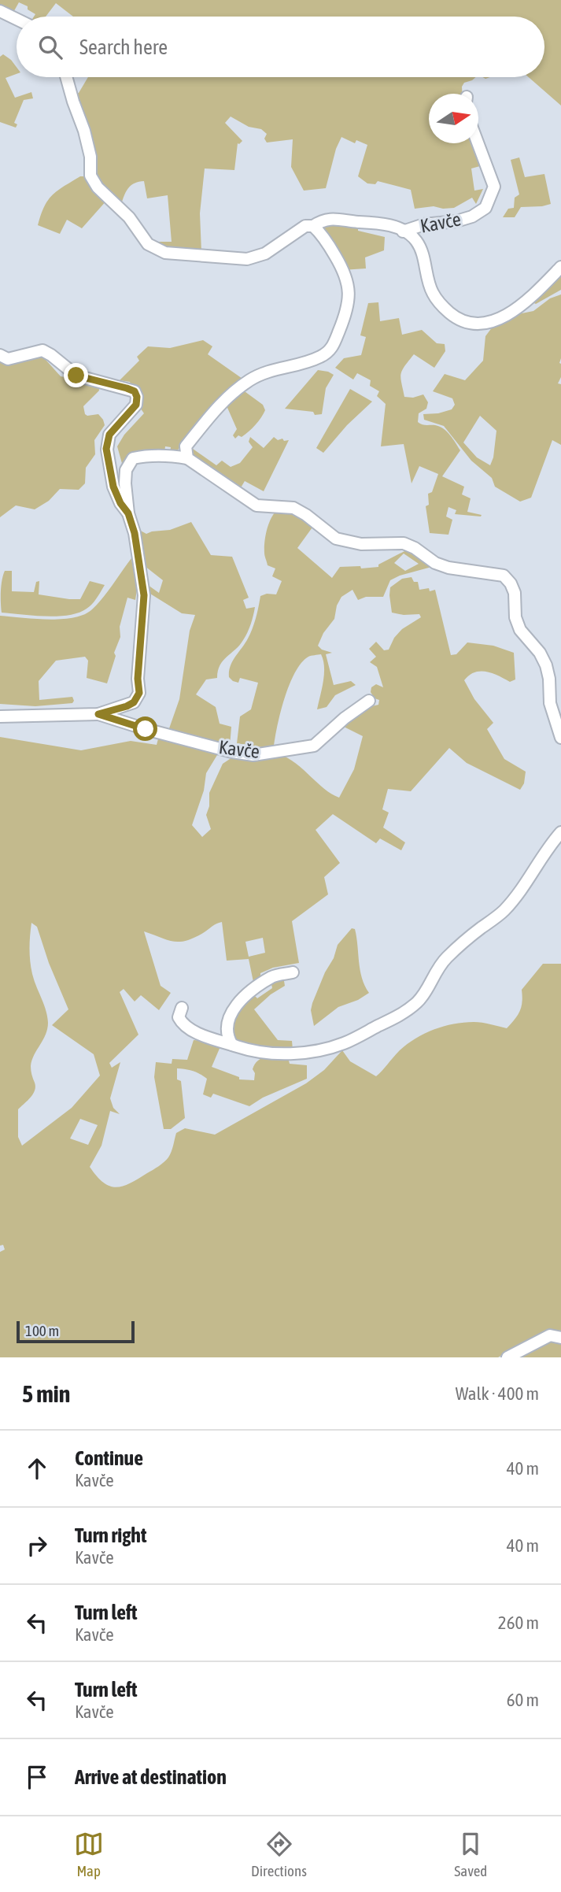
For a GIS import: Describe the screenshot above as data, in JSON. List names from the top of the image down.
{
  "streets": {
    "street": ["Kavče"]
  },
  "scale_bar": "100 m",
  "north": "right",
  "page": {
    "search": "Search here",
    "scale": "100 m",
    "heading": ["5 min", "Walk · 400 m"],
    "list": [
      ["Continue", "Kavče", "40 m"],
      ["Turn right", "Kavče", "40 m"],
      ["Turn left", "Kavče", "260 m"],
      ["Turn left", "Kavče", "60 m"],
      "Arrive at destination"
    ],
    "nav": ["Map", "Directions", "Saved"]
  }
}
